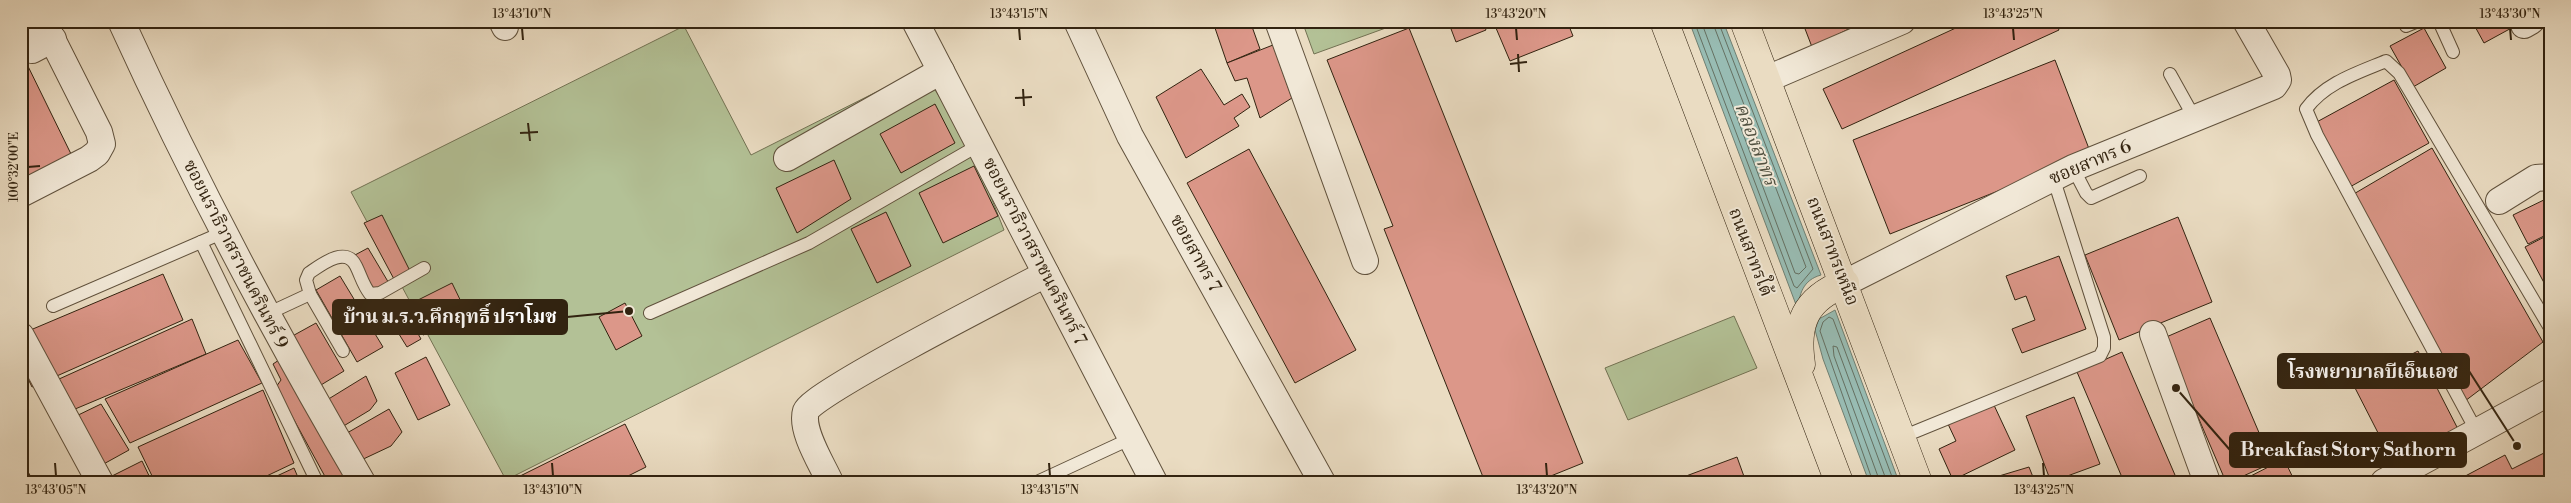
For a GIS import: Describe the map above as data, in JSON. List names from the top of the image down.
{
  "streets": {
    "main road": ["ถนนสาทรเหนือ", "ถนนสาทรใต้"],
    "street": [
      "ซอยสาทร 6",
      "ซอยนราธิวาสราชนครินทร์ 7",
      "ซอยสาทร 7",
      "ซอยนราธิวาสราชนครินทร์ 9"
    ]
  },
  "crossings": [
    ["ซอยสาทร 6", "ถนนสาทรเหนือ"]
  ],
  "water": ["คลองสาทร"],
  "places": ["บ้าน ม.ร.ว.คึกฤทธิ์ ปราโมช", "Breakfast Story Sathorn", "โรงพยาบาลบีเอ็นเอช"],
  "coordinates": [
    "13°43'10\"N",
    "13°43'15\"N",
    "13°43'20\"N",
    "13°43'25\"N",
    "13°43'30\"N",
    "100°32'00\"E",
    "13°43'05\"N"
  ]
}
